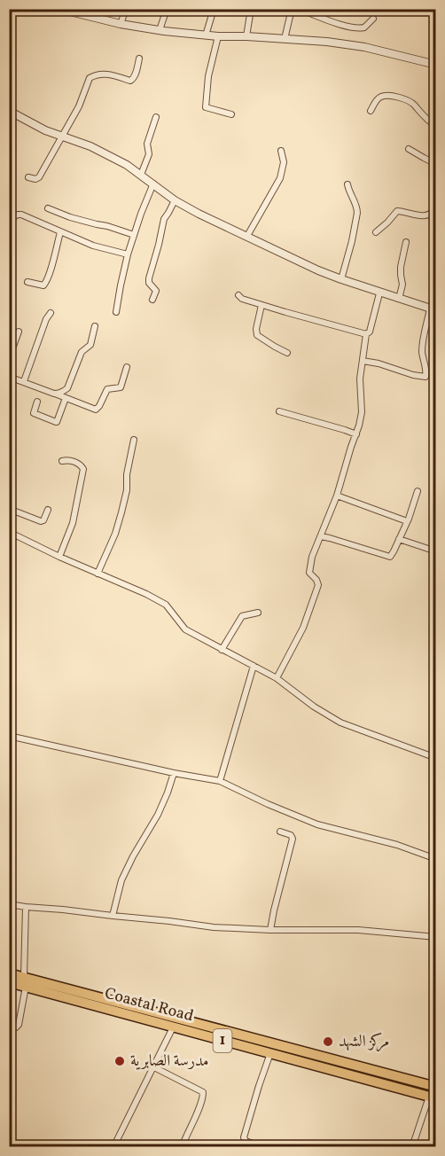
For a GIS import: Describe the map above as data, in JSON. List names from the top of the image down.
{
  "streets": {
    "highway": ["Coastal Road", "1"]
  },
  "places": ["مركز الشهد", "مدرسة الصابرية"]
}
